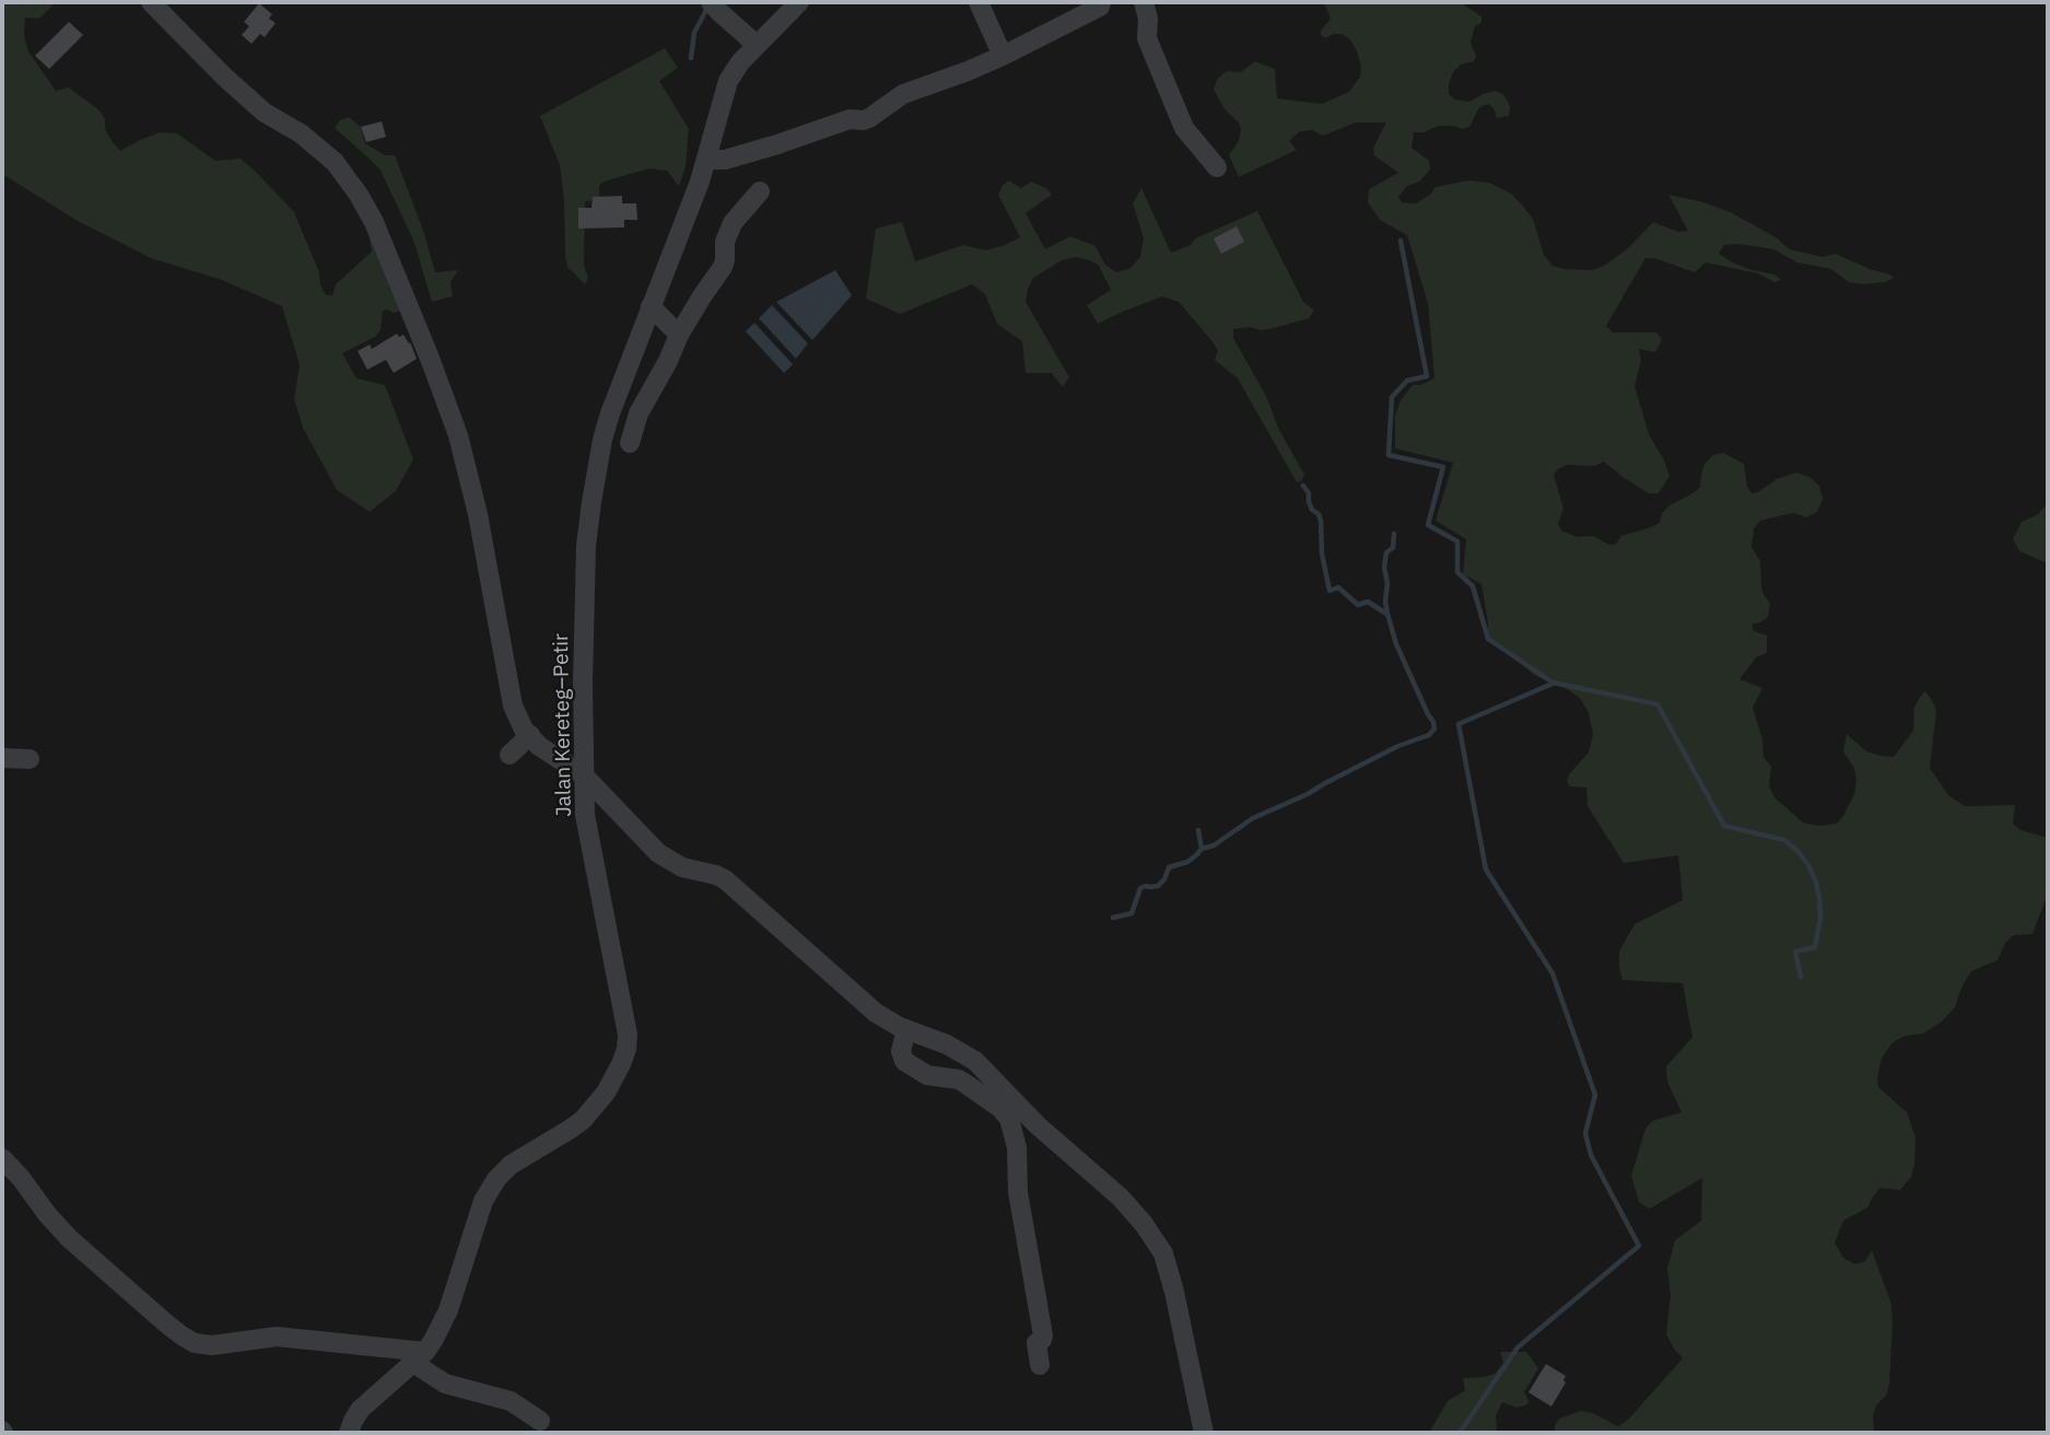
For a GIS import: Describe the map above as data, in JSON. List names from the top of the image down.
{
  "streets": {
    "street": ["Jalan Kereteg–Petir"]
  }
}
